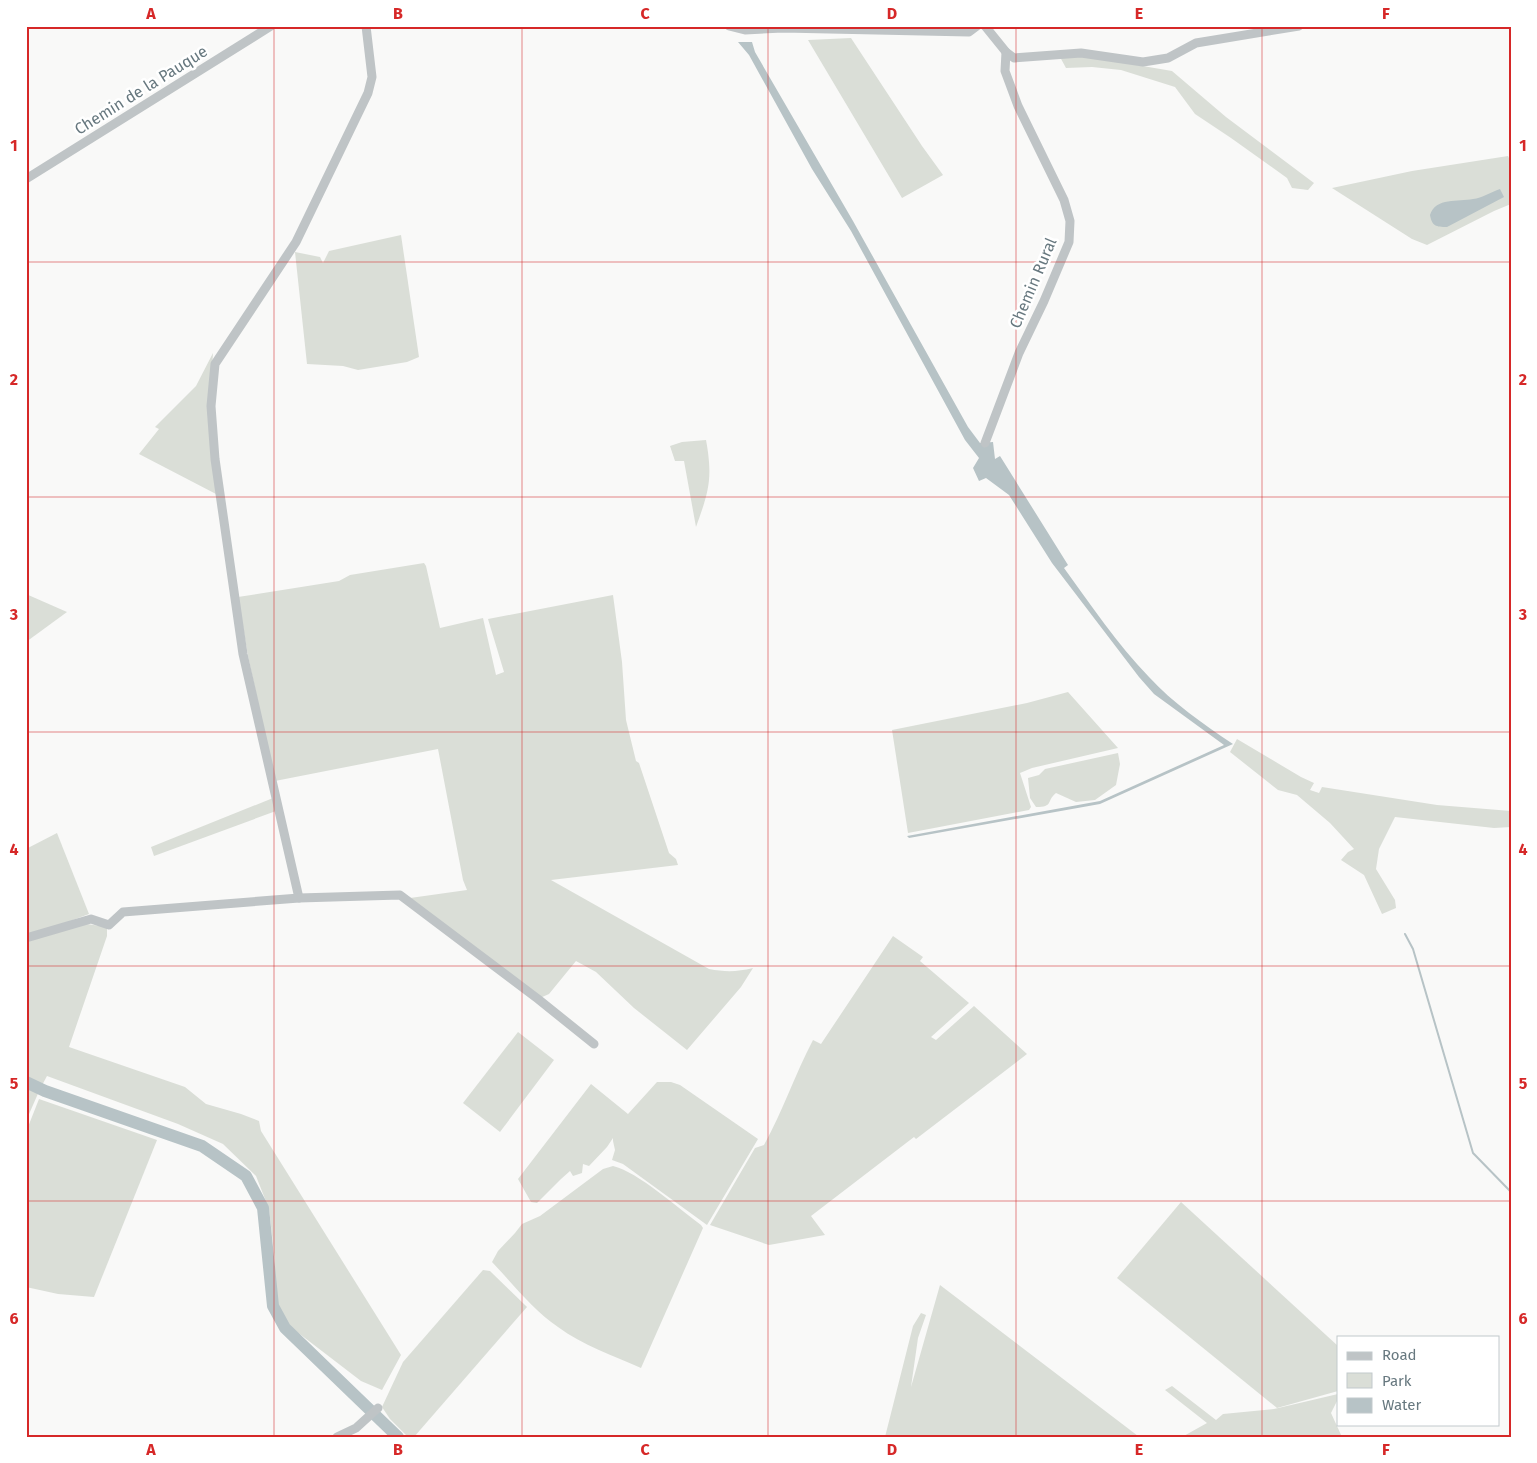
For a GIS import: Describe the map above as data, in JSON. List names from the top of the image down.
{
  "streets": {
    "street": ["Chemin de la Pauque", "Chemin Rural"]
  },
  "legend": ["Road", "Park", "Water"],
  "grid": {
    "columns": [
      "A",
      "B",
      "C",
      "D",
      "E",
      "F"
    ],
    "rows": [
      "1",
      "2",
      "3",
      "4",
      "5",
      "6"
    ]
  }
}
